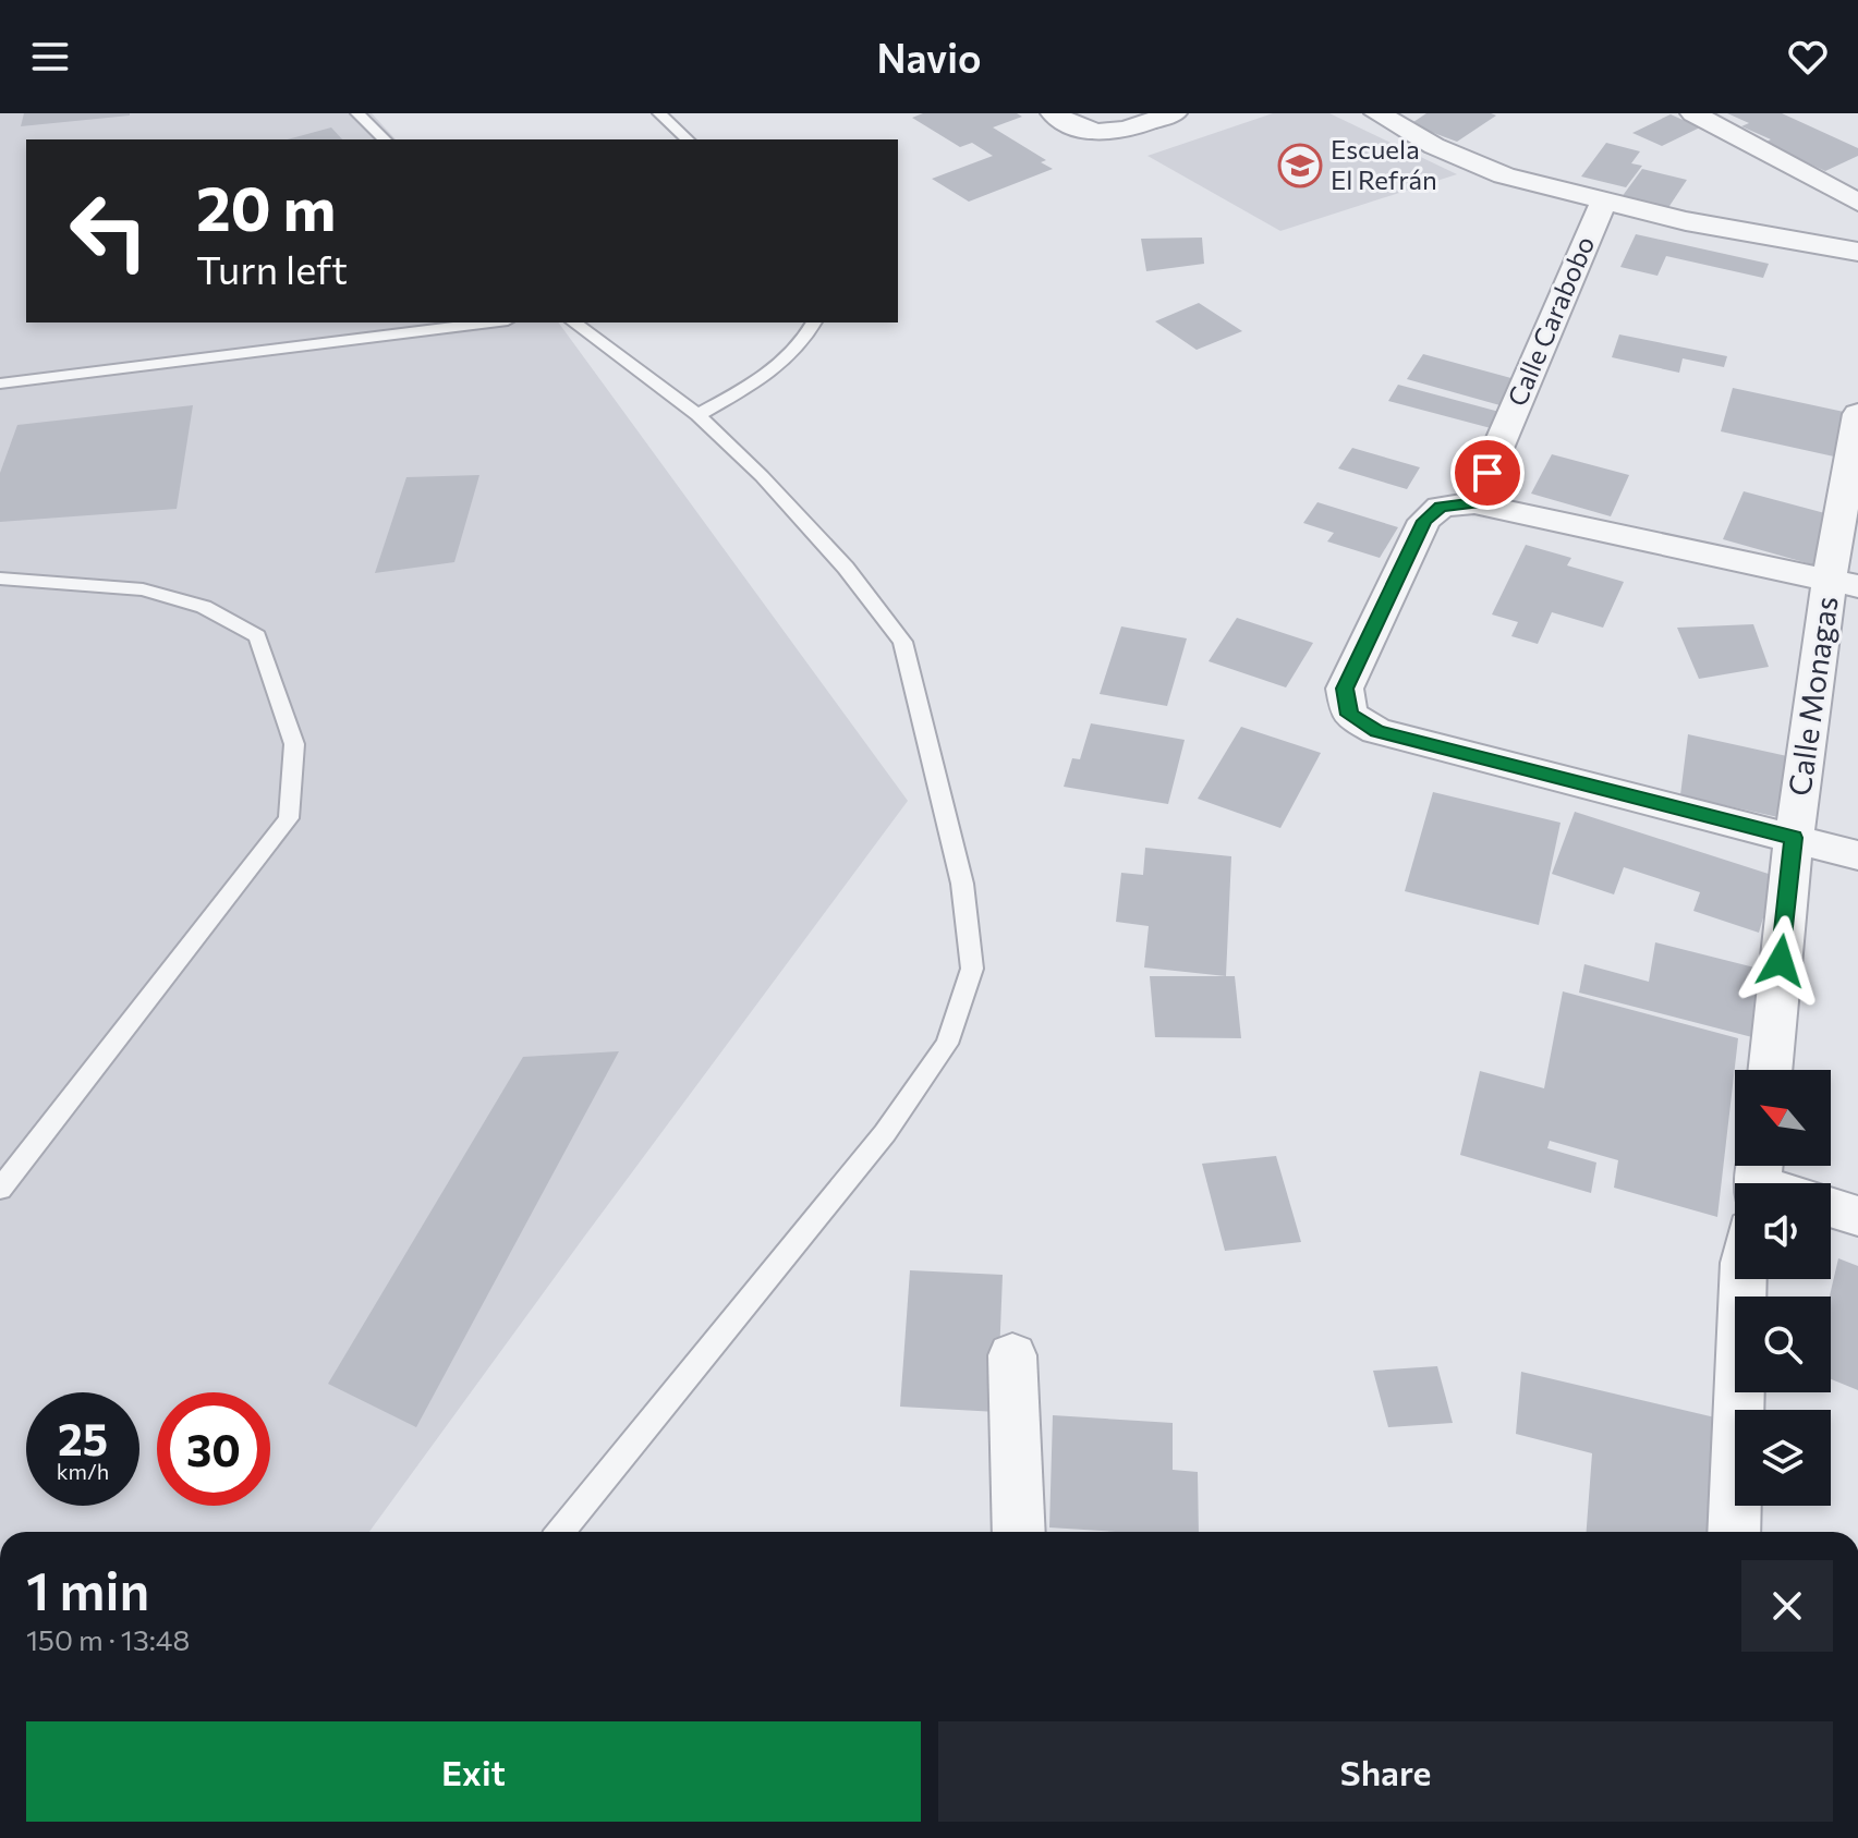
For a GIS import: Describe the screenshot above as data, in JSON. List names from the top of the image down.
{
  "streets": {
    "street": ["Calle Carabobo", "Calle Monagas"]
  },
  "places": {
    "school or university": ["Escuela El Refrán"]
  },
  "north": "top left",
  "page": {
    "header": "Navio",
    "turn": ["20 m", "Turn left"],
    "speed": "25 km/h",
    "limit": "30",
    "heading": ["1 min", "150 m · 13:48"],
    "buttons": ["Exit", "Share"]
  }
}
